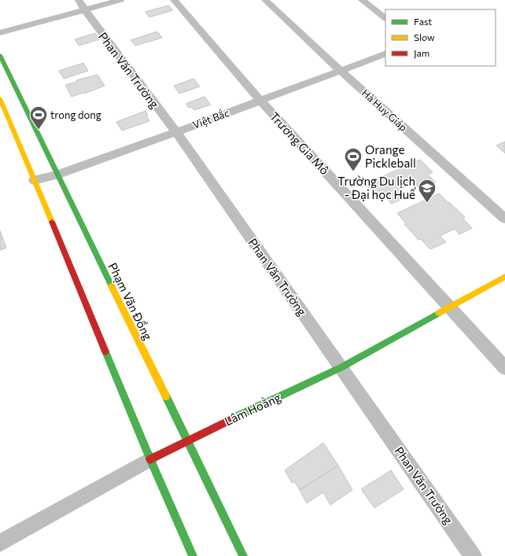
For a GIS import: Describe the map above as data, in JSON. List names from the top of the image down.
{
  "streets": {
    "main road": ["Phạm Văn Đồng", "Lâm Hoằng"],
    "street": [
      "Phan Văn Trường",
      "Hà Huy Giáp",
      "Việt Bắc",
      "Trương Gia Mô"
    ]
  },
  "crossings": [
    ["Phan Văn Trường", "Việt Bắc"],
    ["Phan Văn Trường", "Lâm Hoằng"],
    ["Hà Huy Giáp", "Việt Bắc"],
    ["Việt Bắc", "Trương Gia Mô"],
    ["Việt Bắc", "Phạm Văn Đồng"],
    ["Trương Gia Mô", "Lâm Hoằng"],
    ["Phạm Văn Đồng", "Lâm Hoằng"]
  ],
  "places": {
    "sports": ["trong dong", "Orange Pickleball"],
    "school or university": ["Trường Du lịch - Đại học Huế"]
  },
  "legend": ["Fast", "Slow", "Jam"]
}
